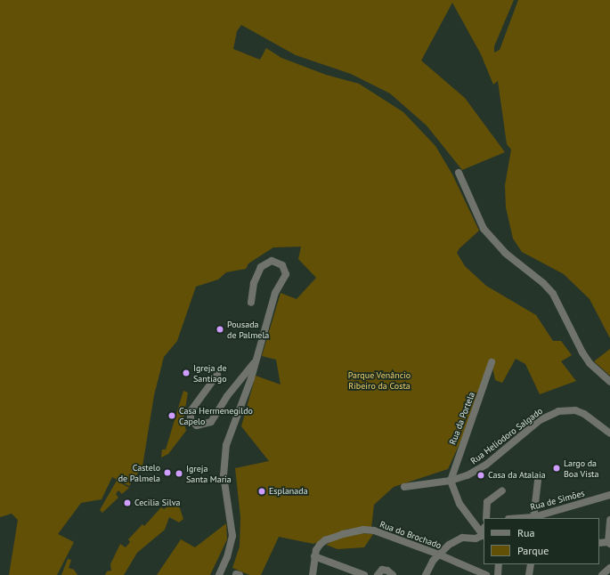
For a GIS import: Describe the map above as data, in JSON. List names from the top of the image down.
{
  "streets": {
    "street": [
      "Rua da Portela",
      "Rua Heliodoro Salgado",
      "Rua de Simões",
      "Rua do Brochado"
    ]
  },
  "crossings": [
    ["Rua da Portela", "Rua Heliodoro Salgado"]
  ],
  "parks": ["Parque Venâncio Ribeiro da Costa"],
  "places": [
    "Pousada de Palmela",
    "Igreja de Santiago",
    "Casa Hermenegildo Capelo",
    "Largo da Boa Vista",
    "Castelo de Palmela",
    "Igreja Santa Maria",
    "Casa da Atalaia",
    "Esplanada",
    "Cecilia Silva"
  ],
  "legend": ["Rua", "Parque"]
}
